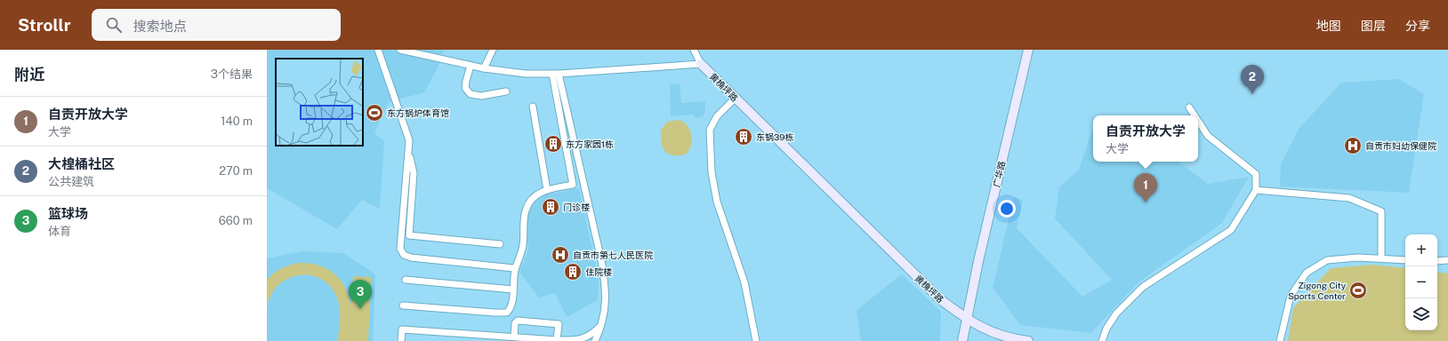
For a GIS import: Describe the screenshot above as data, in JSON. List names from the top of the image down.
{
  "streets": {
    "main road": ["黄桷坪路", "广华路"]
  },
  "crossings": [
    ["黄桷坪路", "广华路"]
  ],
  "places": {
    "sports": ["东方锅炉体育馆", "Zigong City Sports Center"],
    "building": [
      "东锅39栋",
      "东方家园1栋",
      "门诊楼",
      "住院楼"
    ],
    "hospital": ["自贡市妇幼保健院", "自贡市第七人民医院"]
  },
  "page": {
    "header": "Strollr",
    "search": "搜索地点",
    "nav": ["地图", "图层", "分享"],
    "heading": ["附近", "3个结果"],
    "pins": ["2", "1", "3"],
    "list": [
      {
        "mark": "1",
        "name": "自贡开放大学",
        "note": "大学",
        "value": "140 m"
      },
      {
        "mark": "2",
        "name": "大楻桶社区",
        "note": "公共建筑",
        "value": "270 m"
      },
      {
        "mark": "3",
        "name": "篮球场",
        "note": "体育",
        "value": "660 m"
      }
    ],
    "popup": ["自贡开放大学", "大学"],
    "map_buttons": ["+", "−"]
  }
}
